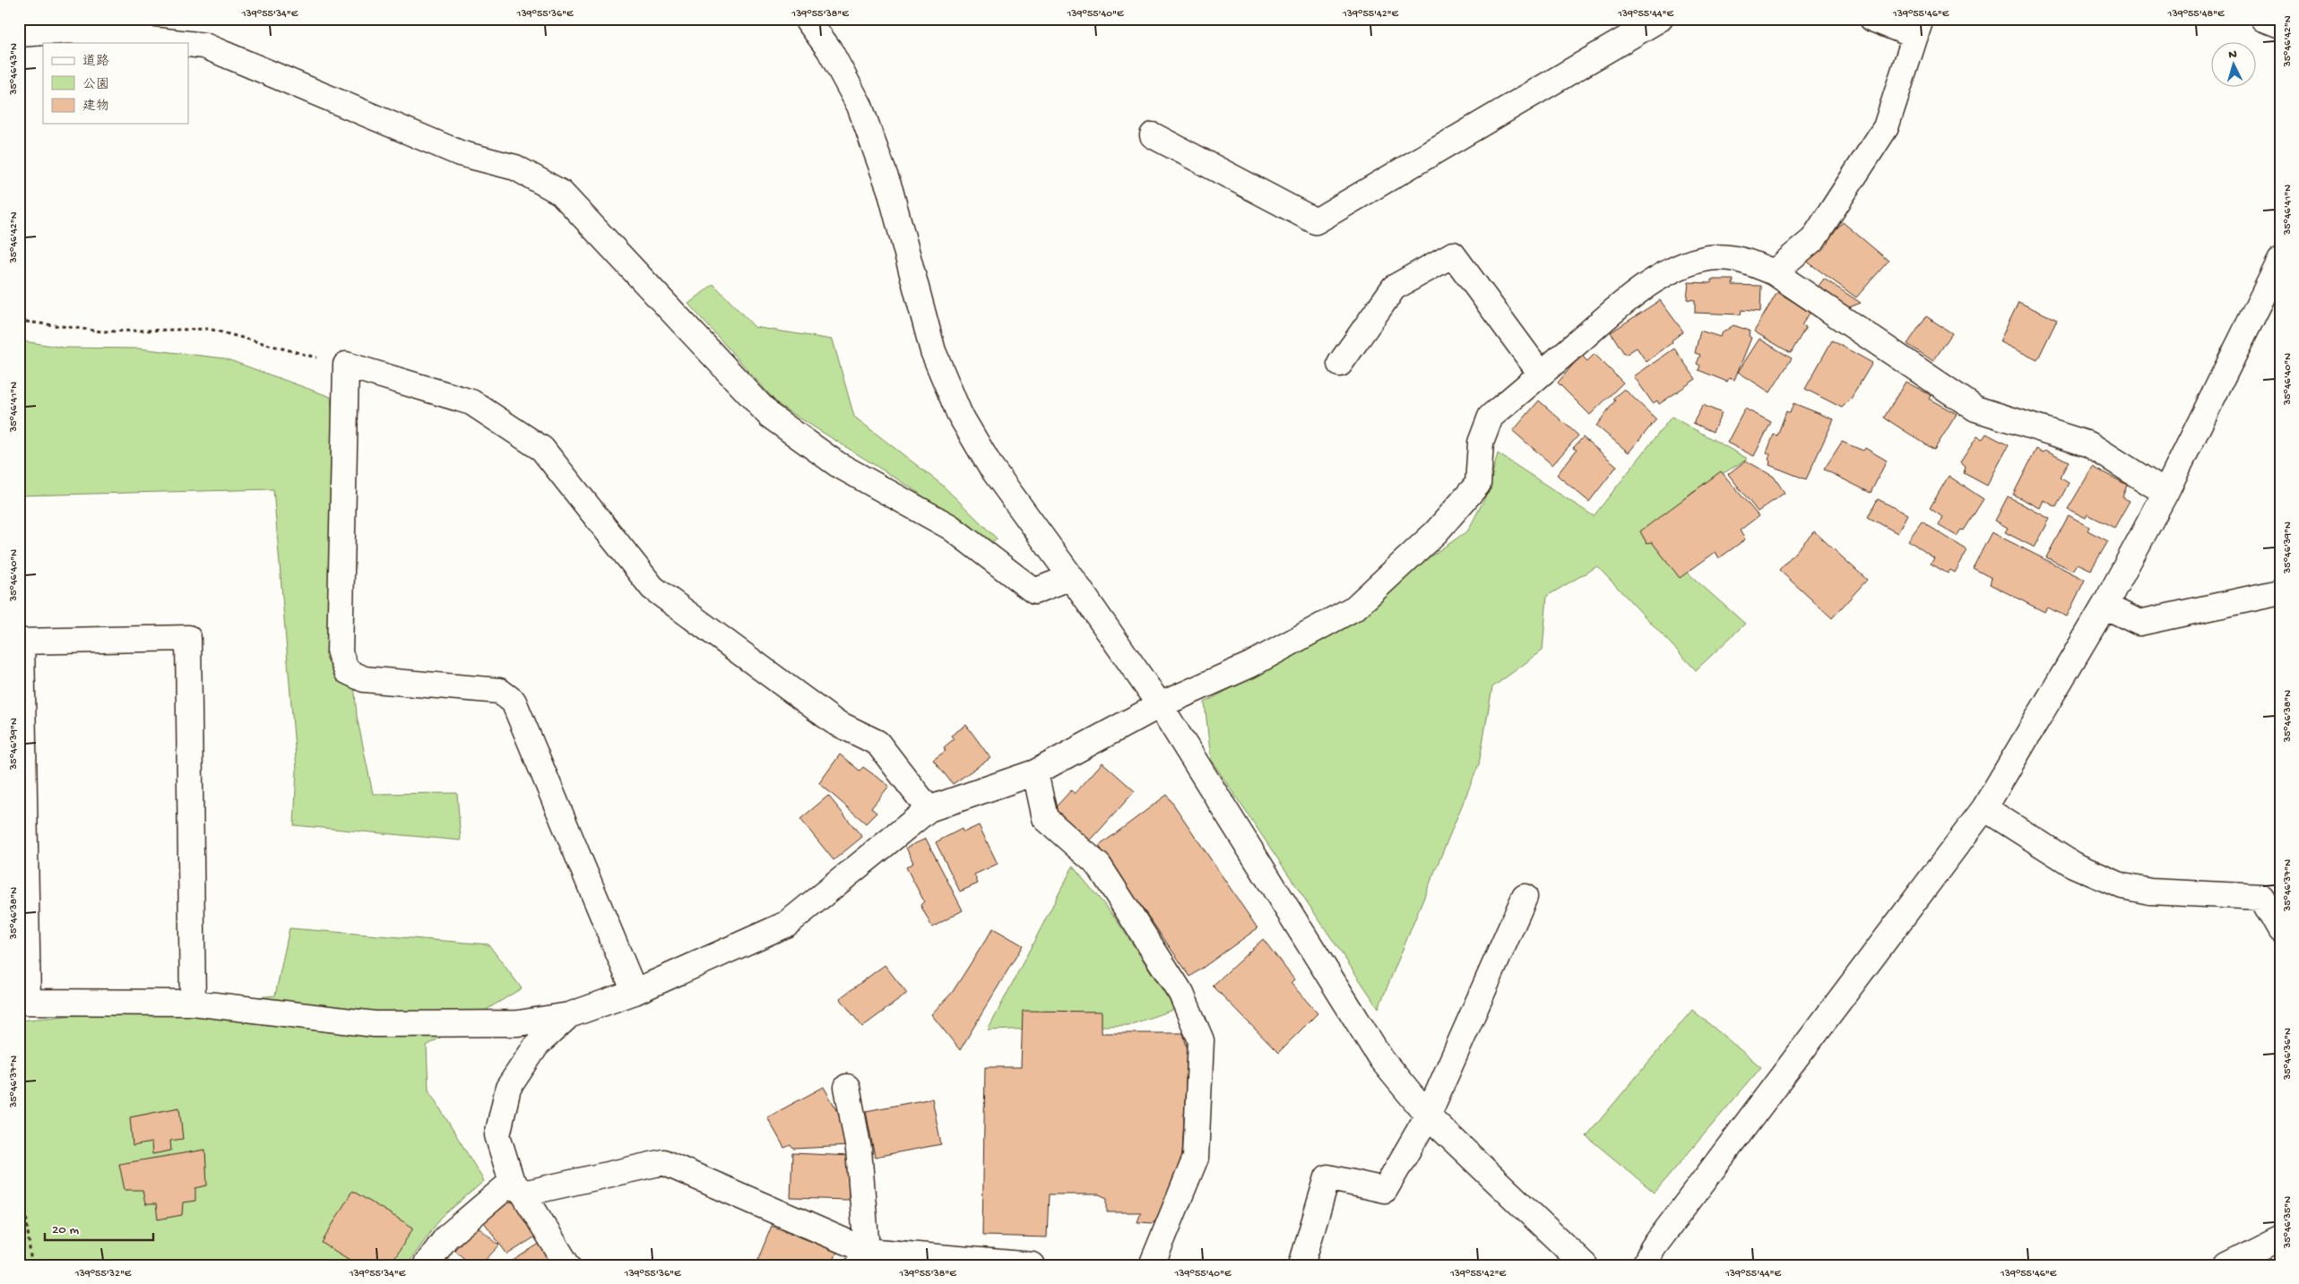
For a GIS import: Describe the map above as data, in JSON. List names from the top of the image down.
{
  "legend": ["道路", "公園", "建物"],
  "scale_bar": "20 m",
  "north": "top",
  "coordinates": [
    "139°55'34\"E",
    "139°55'36\"E",
    "139°55'38\"E",
    "139°55'40\"E",
    "139°55'42\"E",
    "139°55'44\"E",
    "139°55'46\"E",
    "139°55'48\"E",
    "35°46'42\"N",
    "35°46'43\"N",
    "35°46'41\"N",
    "35°46'40\"N",
    "35°46'39\"N",
    "35°46'38\"N",
    "35°46'37\"N",
    "35°46'36\"N",
    "35°46'35\"N",
    "139°55'32\"E"
  ]
}
